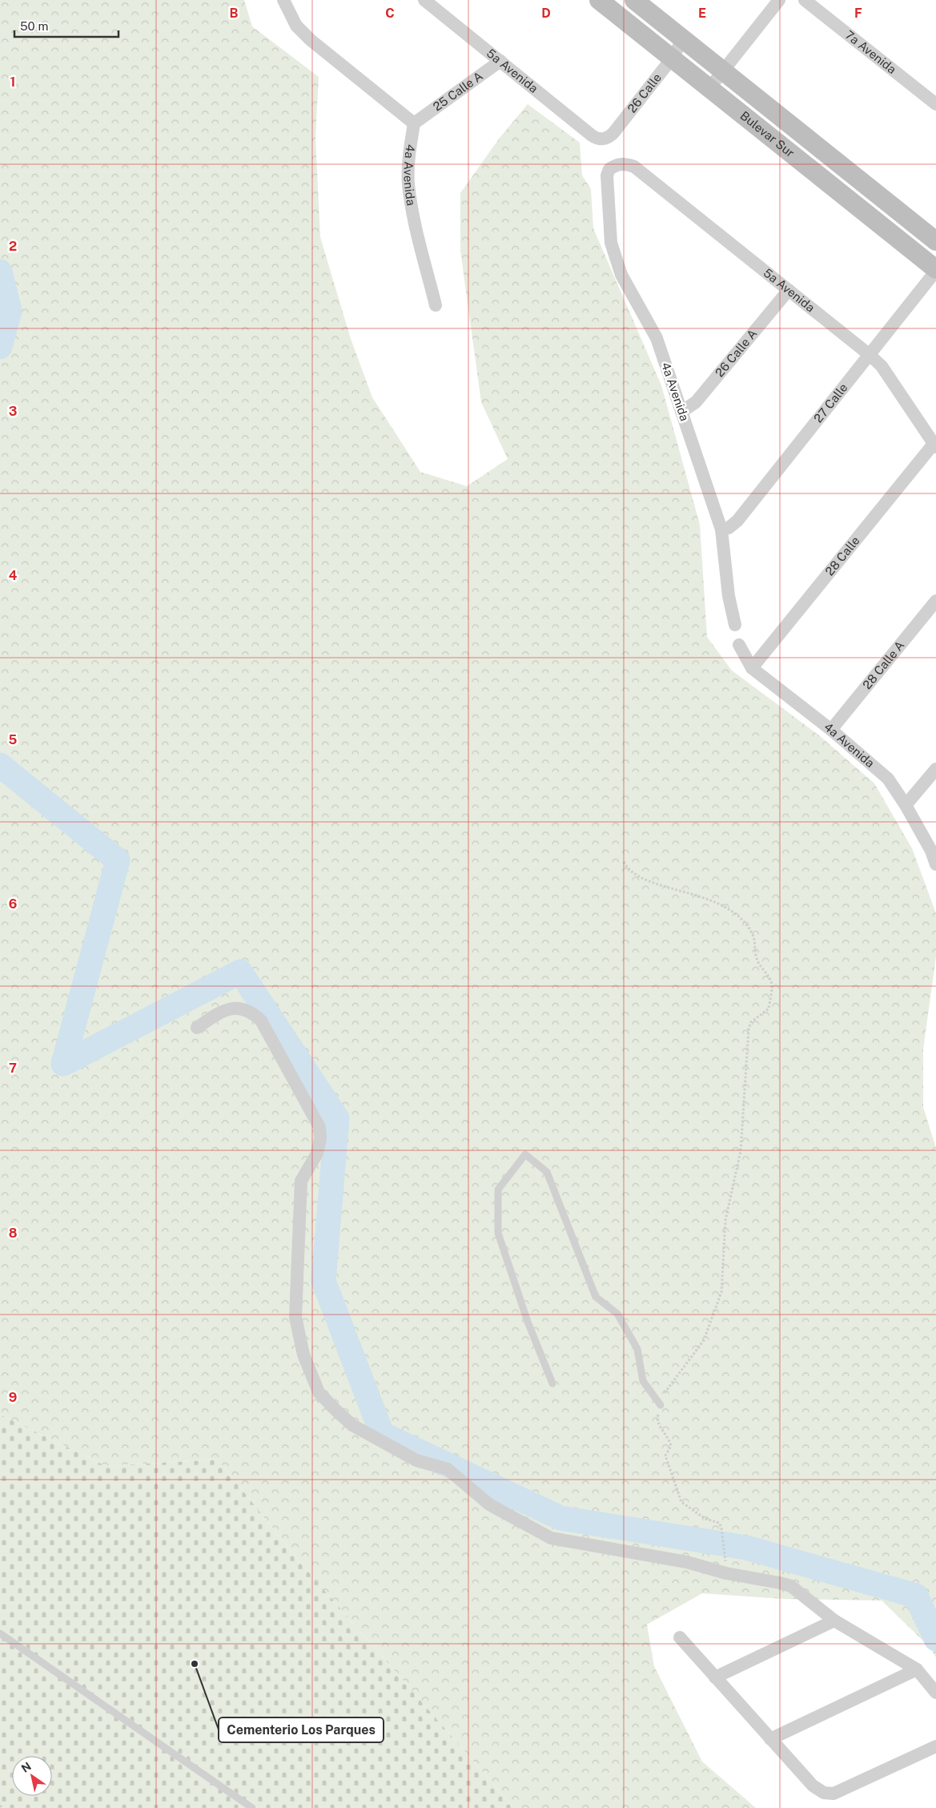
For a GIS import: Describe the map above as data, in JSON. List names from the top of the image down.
{
  "streets": {
    "main road": ["Bulevar Sur"],
    "street": [
      "7a Avenida",
      "5a Avenida",
      "25 Calle A",
      "26 Calle",
      "4a Avenida",
      "26 Calle A",
      "27 Calle",
      "28 Calle",
      "28 Calle A"
    ]
  },
  "crossings": [
    ["5a Avenida", "25 Calle A"],
    ["5a Avenida", "26 Calle"],
    ["5a Avenida", "4a Avenida"],
    ["5a Avenida", "26 Calle A"],
    ["5a Avenida", "27 Calle"],
    ["5a Avenida", "28 Calle"],
    ["25 Calle A", "4a Avenida"],
    ["26 Calle", "Bulevar Sur"],
    ["Bulevar Sur", "27 Calle"],
    ["4a Avenida", "26 Calle A"],
    ["4a Avenida", "27 Calle"],
    ["4a Avenida", "28 Calle"],
    ["4a Avenida", "28 Calle A"]
  ],
  "places": ["Cementerio Los Parques"],
  "scale_bar": "50 m",
  "north": "top left",
  "grid": {
    "columns": [
      "B",
      "C",
      "D",
      "E",
      "F"
    ],
    "rows": [
      "1",
      "2",
      "3",
      "4",
      "5",
      "6",
      "7",
      "8",
      "9"
    ]
  }
}
